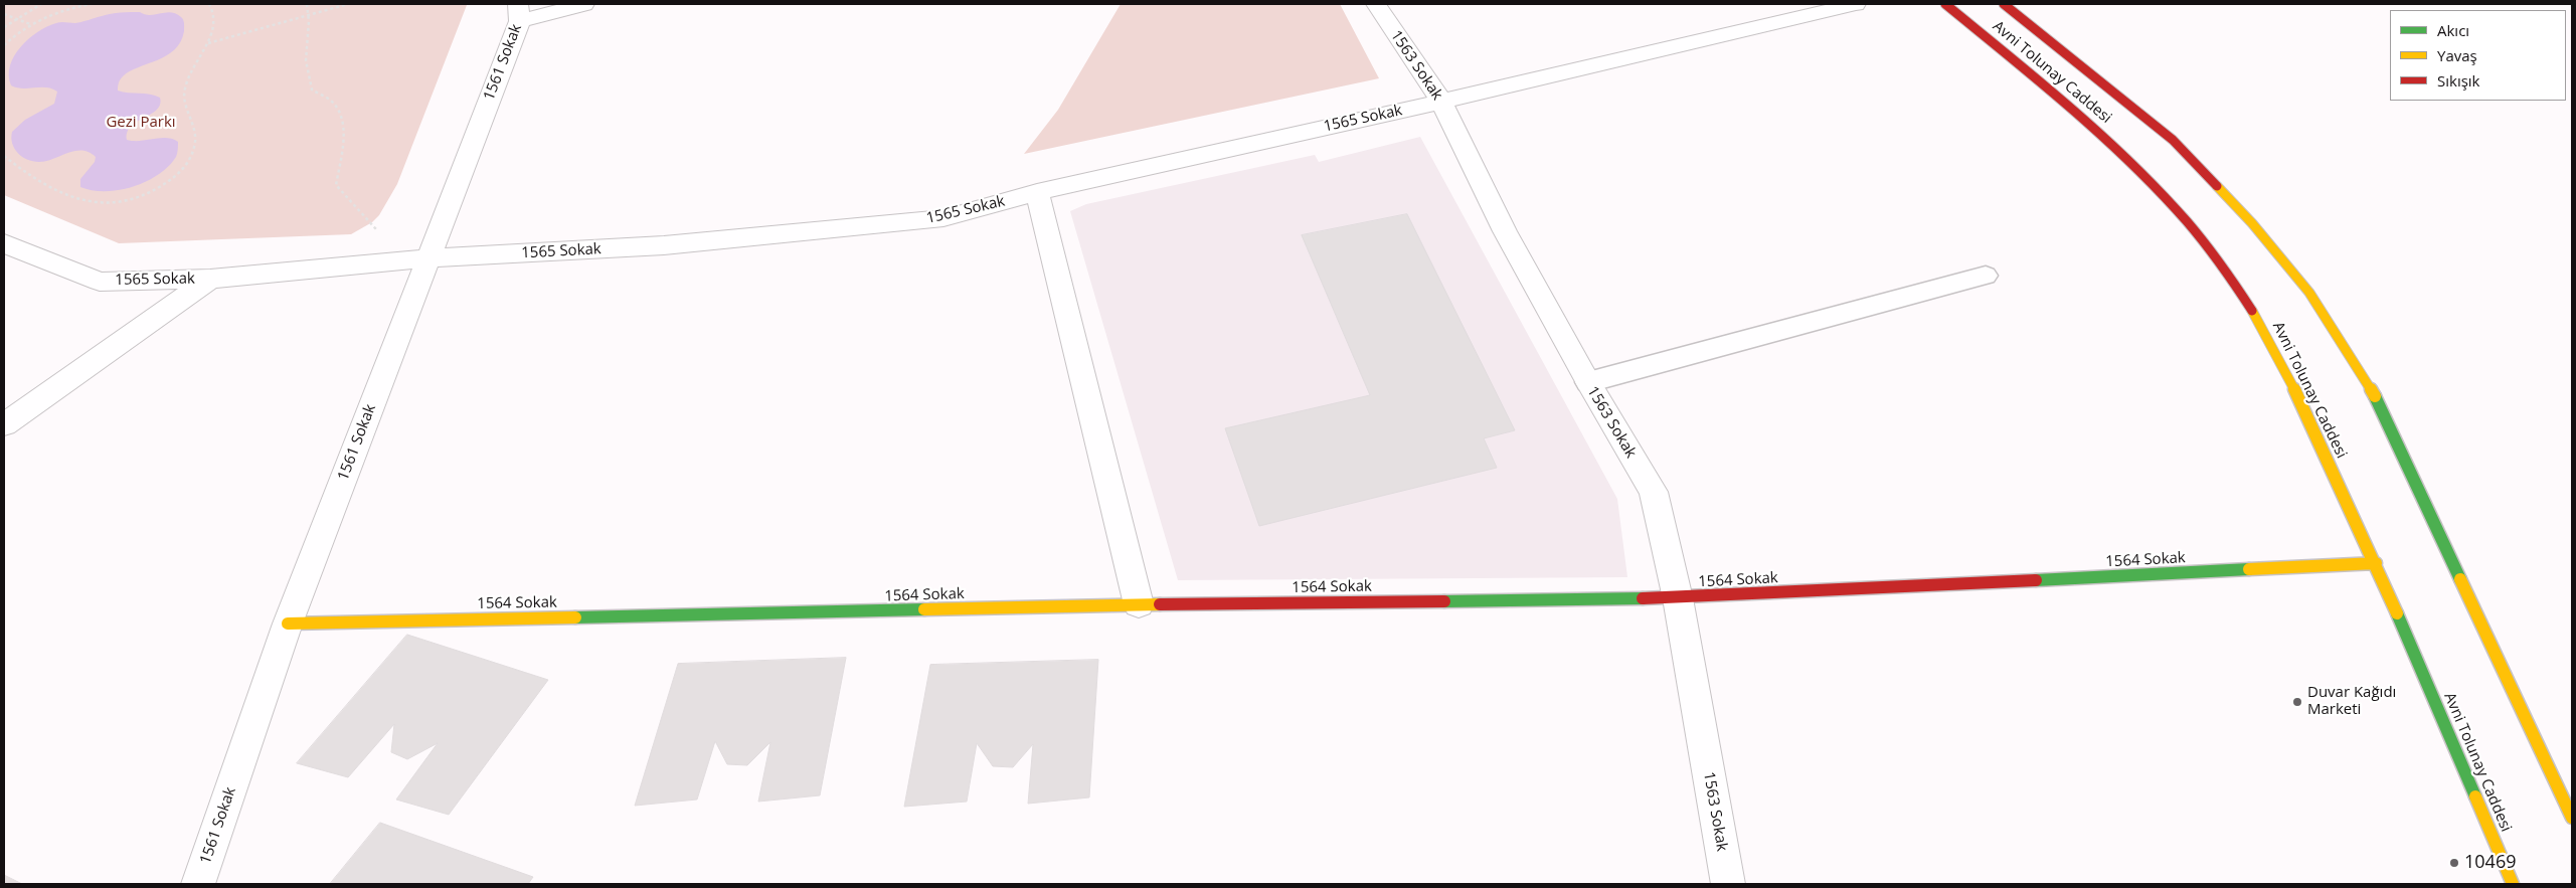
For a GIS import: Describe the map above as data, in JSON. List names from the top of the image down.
{
  "streets": {
    "main road": ["Avni Tolunay Caddesi", "1564 Sokak"],
    "street": ["1561 Sokak", "1563 Sokak", "1565 Sokak"]
  },
  "crossings": [
    ["1561 Sokak", "1565 Sokak"],
    ["1561 Sokak", "1564 Sokak"],
    ["1563 Sokak", "1565 Sokak"],
    ["1563 Sokak", "1564 Sokak"],
    ["Avni Tolunay Caddesi", "1564 Sokak"]
  ],
  "parks": ["Gezi Parkı"],
  "places": ["Duvar Kağıdı Marketi", "10469"],
  "legend": ["Akıcı", "Yavaş", "Sıkışık"]
}
